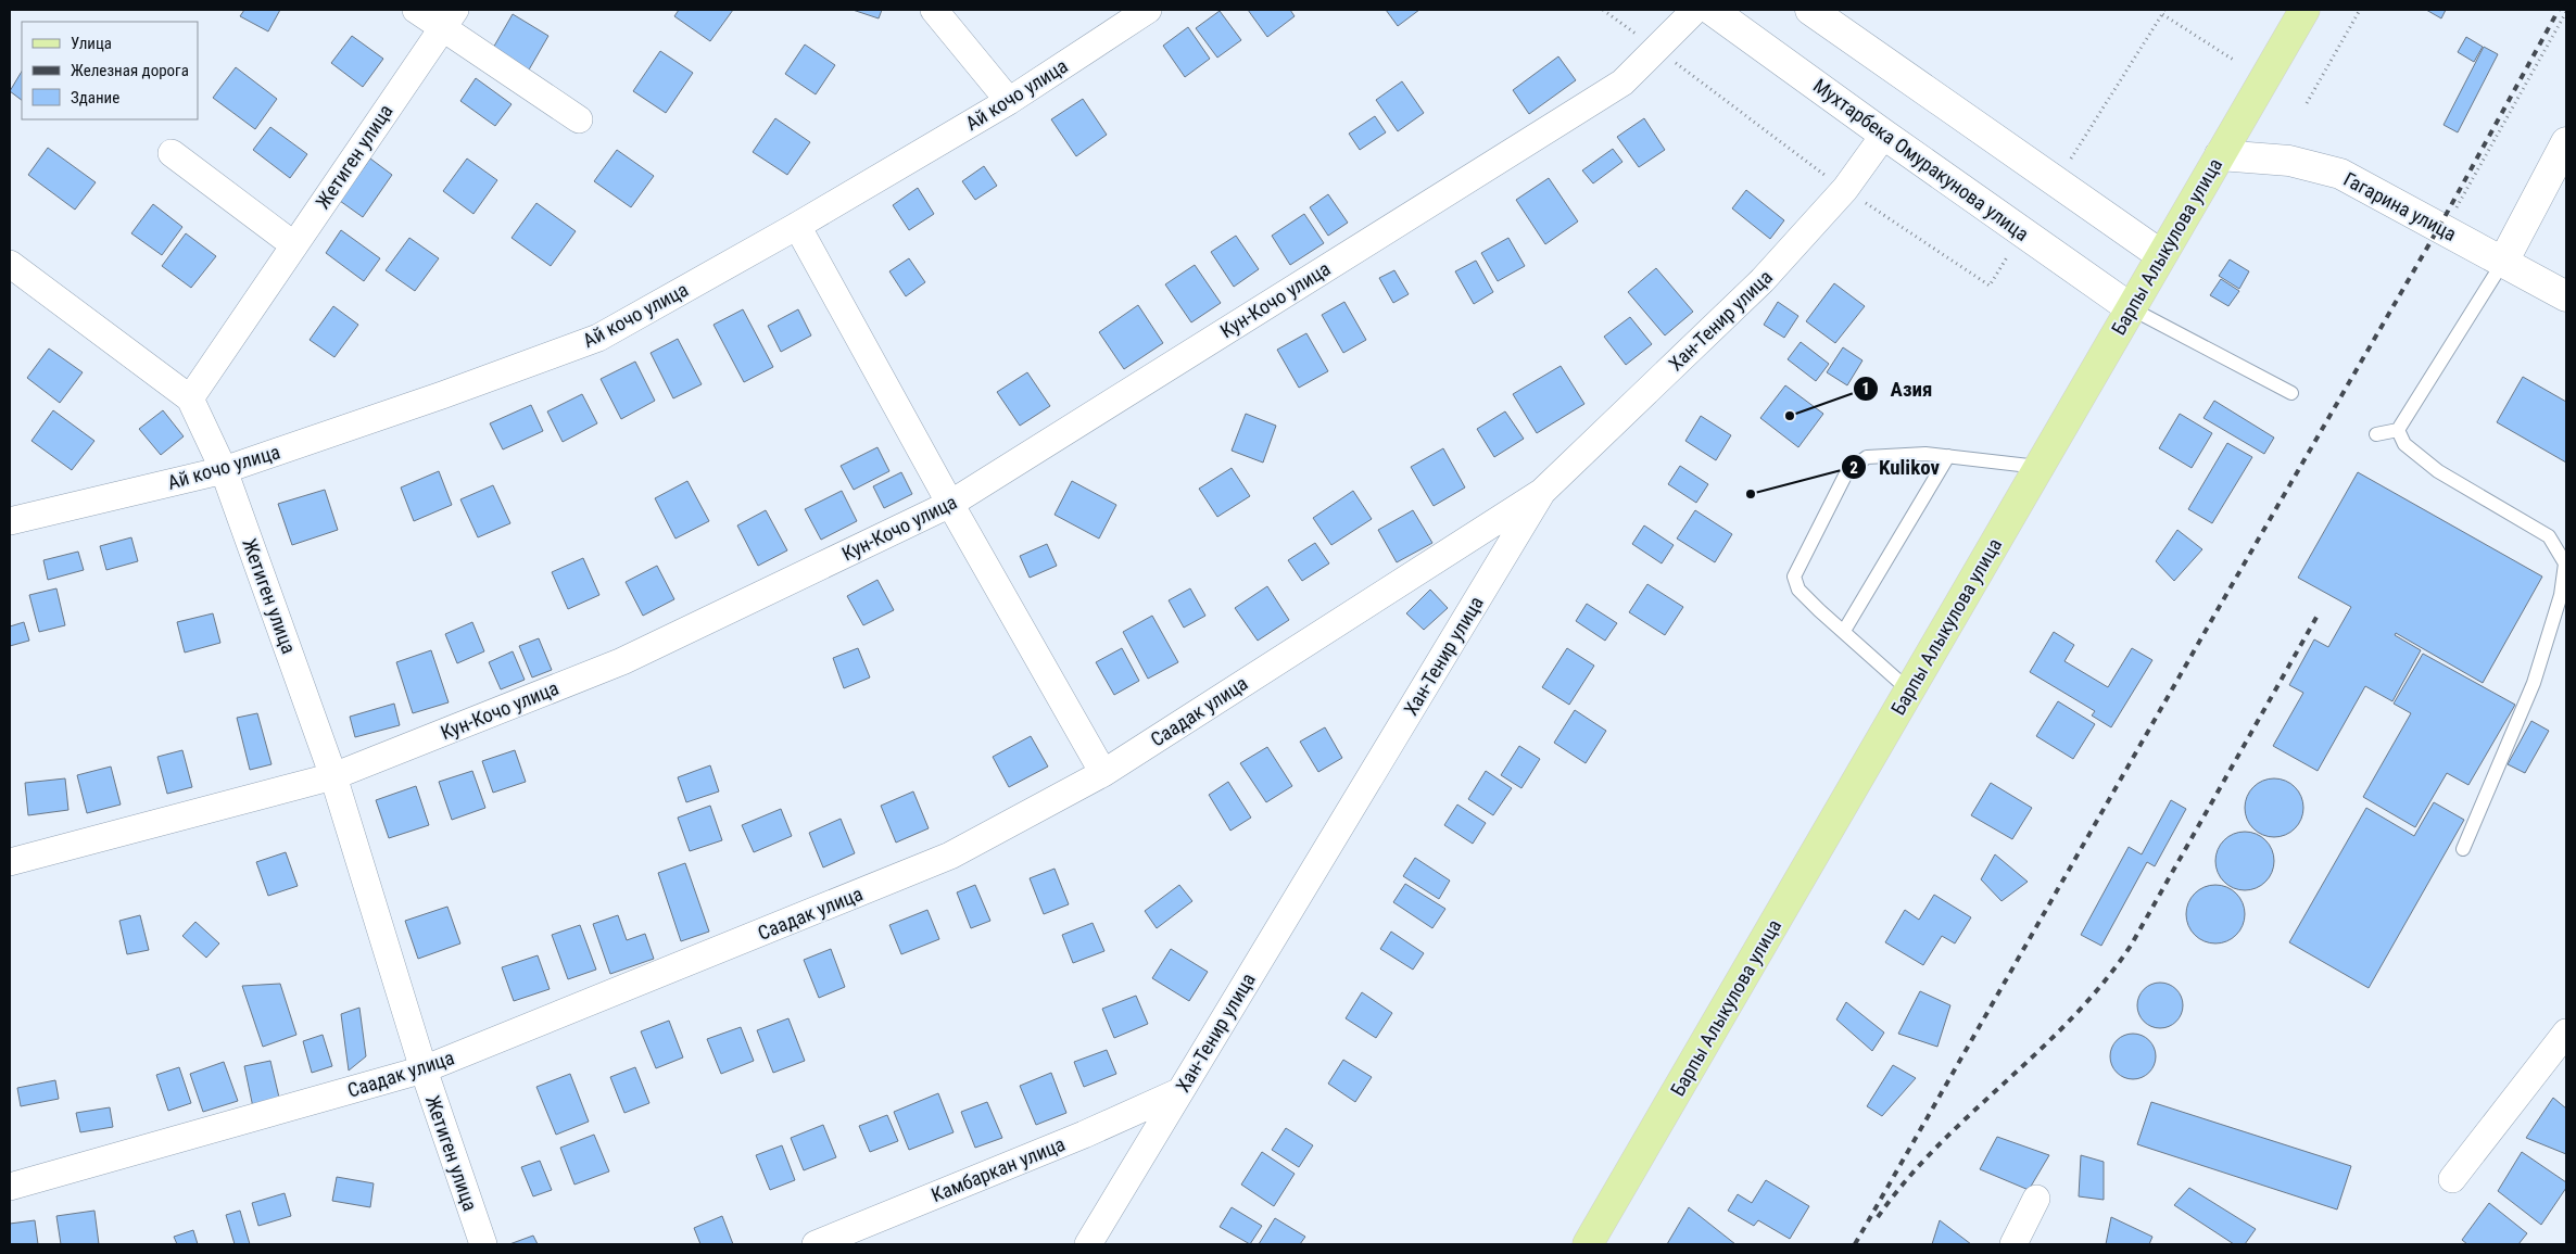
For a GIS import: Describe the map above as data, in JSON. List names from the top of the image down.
{
  "streets": {
    "main road": ["Мухтарбека Омуракунова улица", "Гагарина улица", "Барпы Алыкулова улица"],
    "street": [
      "Ай кочо улица",
      "Жетиген улица",
      "Кун-Кочо улица",
      "Хан-Тенир улица",
      "Саадак улица",
      "Камбаркан улица"
    ]
  },
  "crossings": [
    ["Ай кочо улица", "Жетиген улица"],
    ["Жетиген улица", "Кун-Кочо улица"],
    ["Жетиген улица", "Саадак улица"],
    ["Мухтарбека Омуракунова улица", "Барпы Алыкулова улица"],
    ["Мухтарбека Омуракунова улица", "Хан-Тенир улица"],
    ["Гагарина улица", "Барпы Алыкулова улица"],
    ["Хан-Тенир улица", "Саадак улица"],
    ["Хан-Тенир улица", "Камбаркан улица"]
  ],
  "places": ["Азия", "Kulikov"],
  "legend": ["Улица", "Железная дорога", "Здание"]
}
